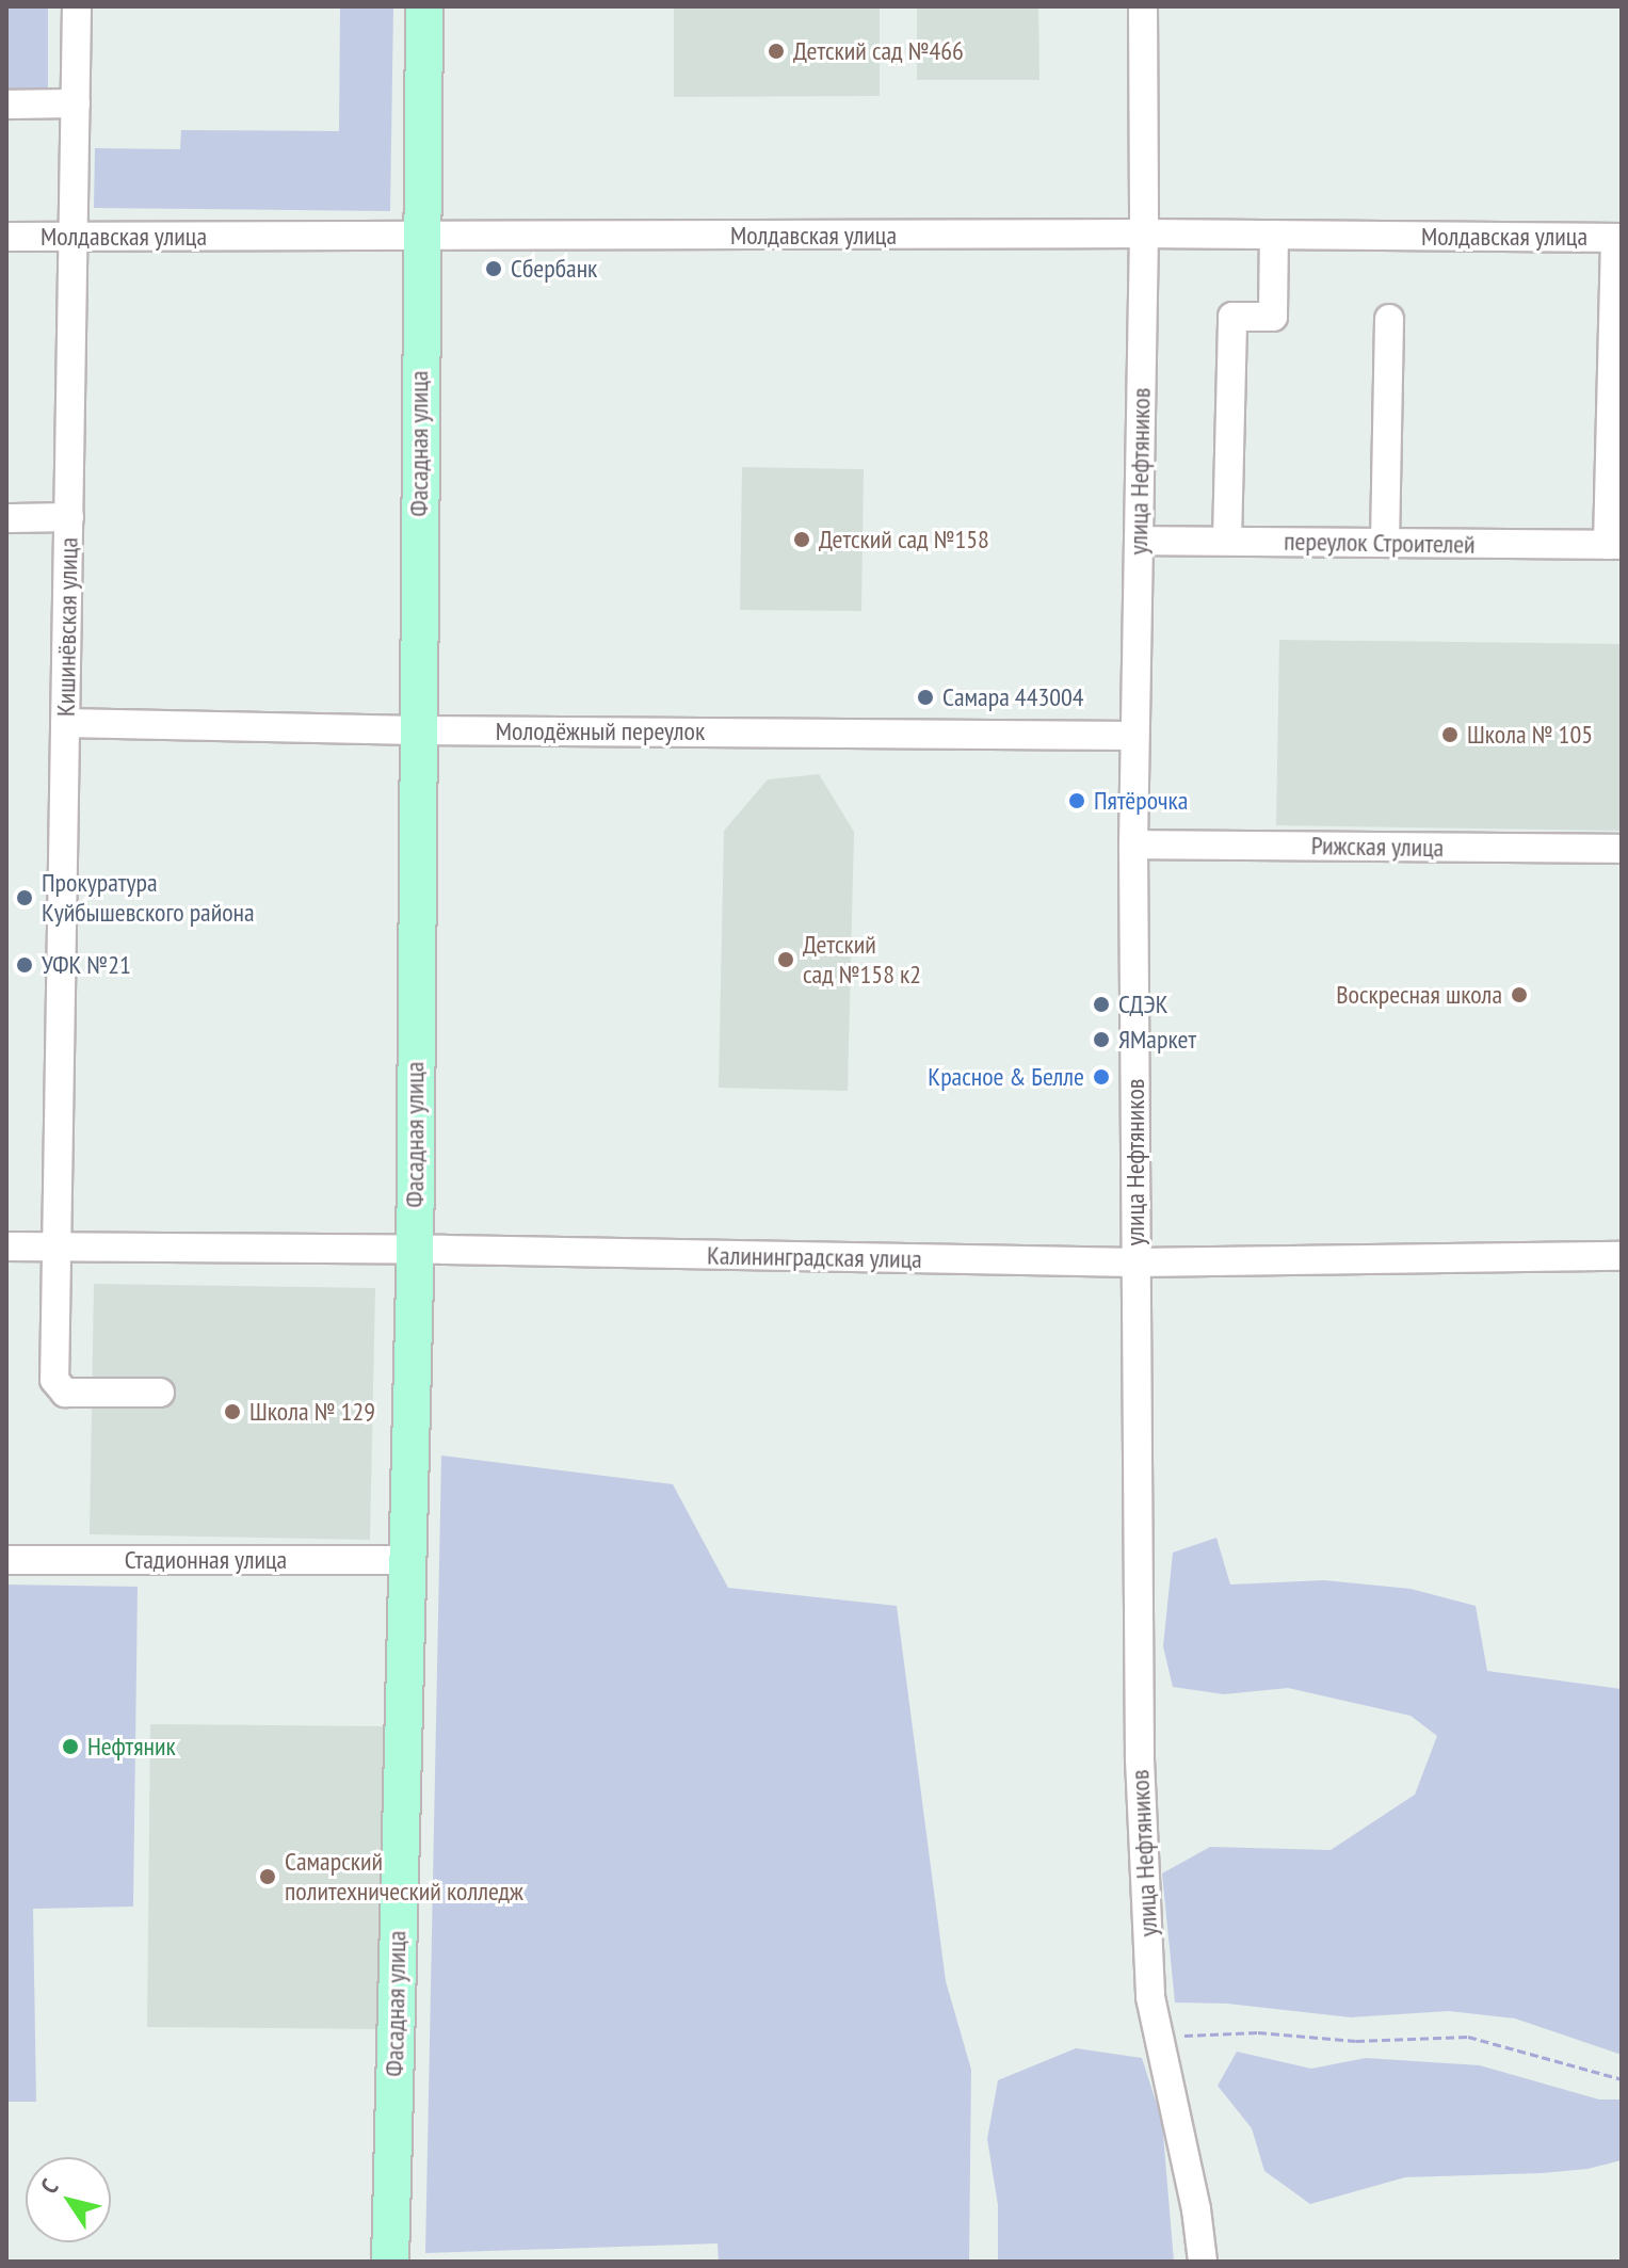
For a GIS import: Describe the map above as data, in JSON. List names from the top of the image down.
{
  "streets": {
    "main road": ["Фасадная улица"],
    "street": [
      "Молдавская улица",
      "улица Нефтяников",
      "переулок Строителей",
      "Кишинёвская улица",
      "Молодёжный переулок",
      "Рижская улица",
      "Калининградская улица",
      "Стадионная улица"
    ]
  },
  "crossings": [
    ["Молдавская улица", "Фасадная улица"],
    ["Молдавская улица", "улица Нефтяников"],
    ["Молдавская улица", "Кишинёвская улица"],
    ["Фасадная улица", "Молодёжный переулок"],
    ["Фасадная улица", "Калининградская улица"],
    ["Фасадная улица", "Стадионная улица"],
    ["улица Нефтяников", "переулок Строителей"],
    ["улица Нефтяников", "Молодёжный переулок"],
    ["улица Нефтяников", "Рижская улица"],
    ["улица Нефтяников", "Калининградская улица"],
    ["Кишинёвская улица", "Молодёжный переулок"],
    ["Кишинёвская улица", "Калининградская улица"]
  ],
  "places": [
    "Детский сад №466",
    "Сбербанк",
    "Детский сад №158",
    "Самара 443004",
    "Школа № 105",
    "Пятёрочка",
    "Прокуратура Куйбышевского района",
    "Детский сад №158 к2",
    "УФК №21",
    "Воскресная школа",
    "СДЭК",
    "ЯМаркет",
    "Красное & Белле",
    "Школа № 129",
    "Нефтяник",
    "Самарский политехнический колледж"
  ],
  "north": "top left"
}
